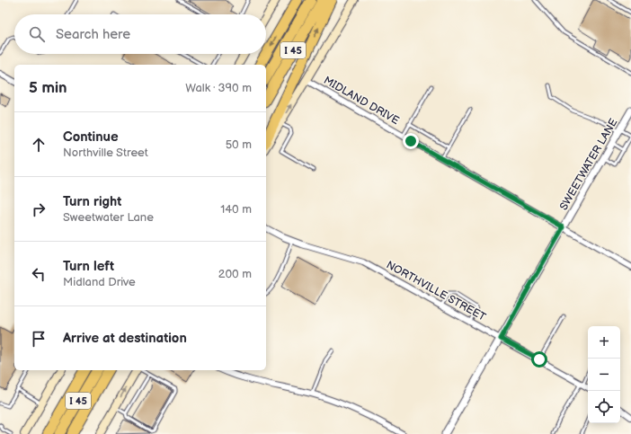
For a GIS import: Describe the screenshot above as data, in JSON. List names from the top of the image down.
{
  "streets": {
    "highway": ["I 45"],
    "street": ["MIDLAND DRIVE", "SWEETWATER LANE", "NORTHVILLE STREET"]
  },
  "crossings": [
    ["MIDLAND DRIVE", "SWEETWATER LANE"],
    ["SWEETWATER LANE", "NORTHVILLE STREET"]
  ],
  "page": {
    "search": "Search here",
    "heading": ["5 min", "Walk · 390 m"],
    "list": [
      ["Continue", "Northville Street", "50 m"],
      ["Turn right", "Sweetwater Lane", "140 m"],
      ["Turn left", "Midland Drive", "200 m"],
      "Arrive at destination"
    ],
    "map_buttons": ["+", "−"]
  }
}
